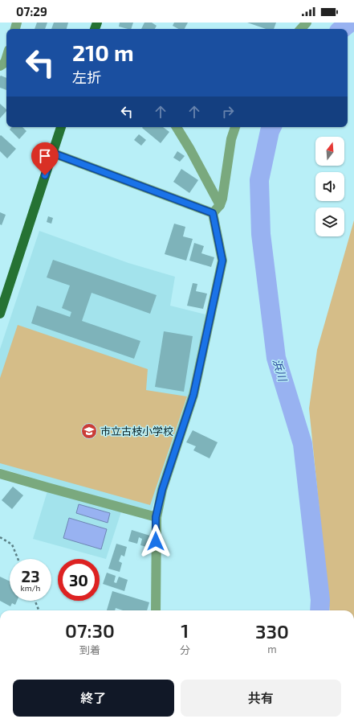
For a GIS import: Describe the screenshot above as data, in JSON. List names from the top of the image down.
{
  "water": ["浜川"],
  "places": {
    "school or university": ["市立古枝小学校"]
  },
  "north": "top",
  "page": {
    "status": "07:29",
    "turn": ["210 m", "左折"],
    "speed": "23 km/h",
    "limit": "30",
    "eta": [
      "07:30",
      "到着",
      "1",
      "分",
      "330",
      "m"
    ],
    "buttons": ["終了", "共有"]
  }
}
